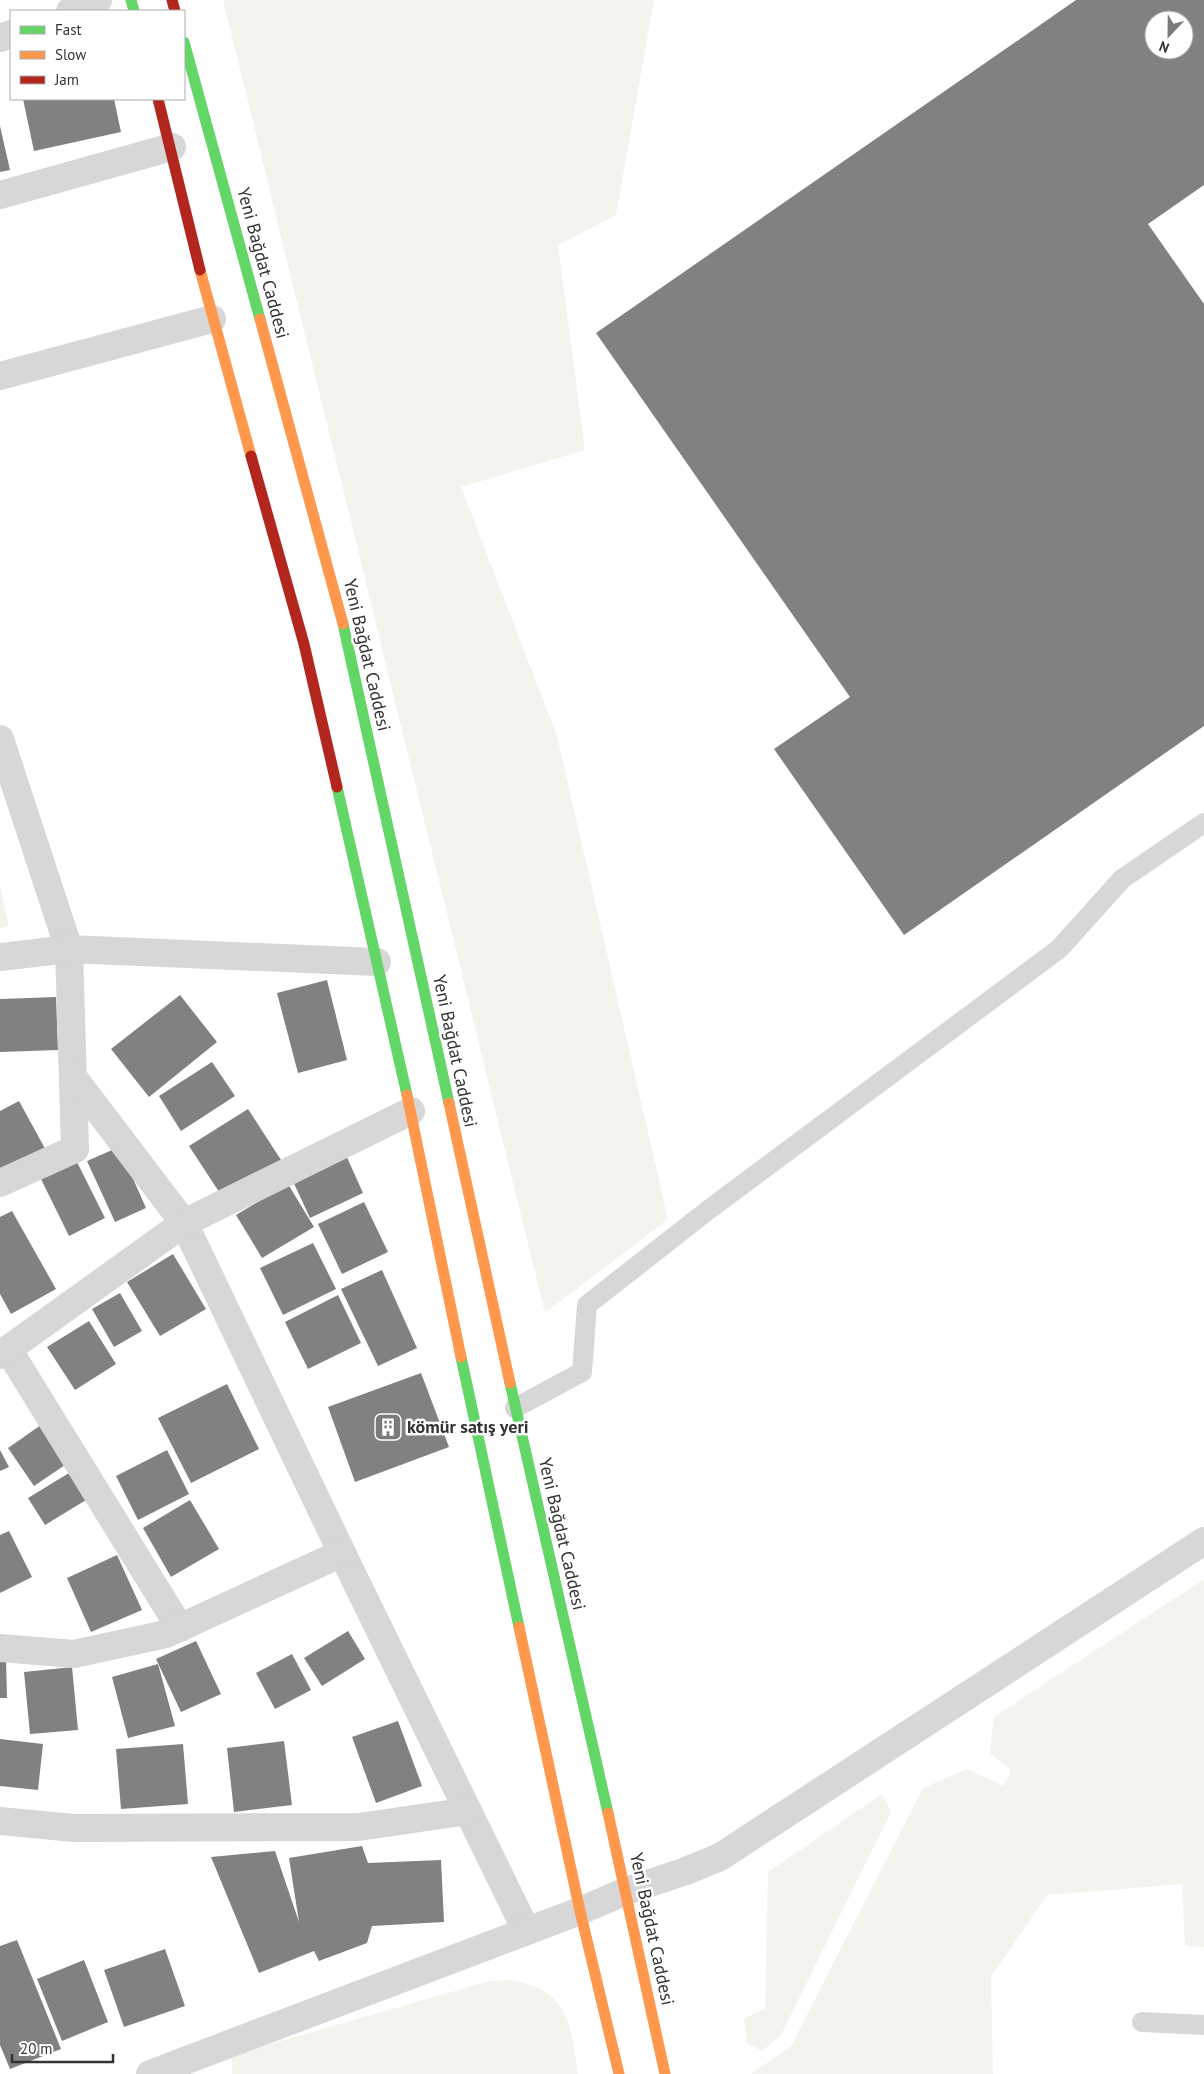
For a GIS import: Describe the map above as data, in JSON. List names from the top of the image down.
{
  "streets": {
    "main road": ["Yeni Bağdat Caddesi"]
  },
  "places": {
    "building": ["kömür satış yeri"]
  },
  "legend": ["Fast", "Slow", "Jam"],
  "scale_bar": "20 m",
  "north": "bottom"
}
